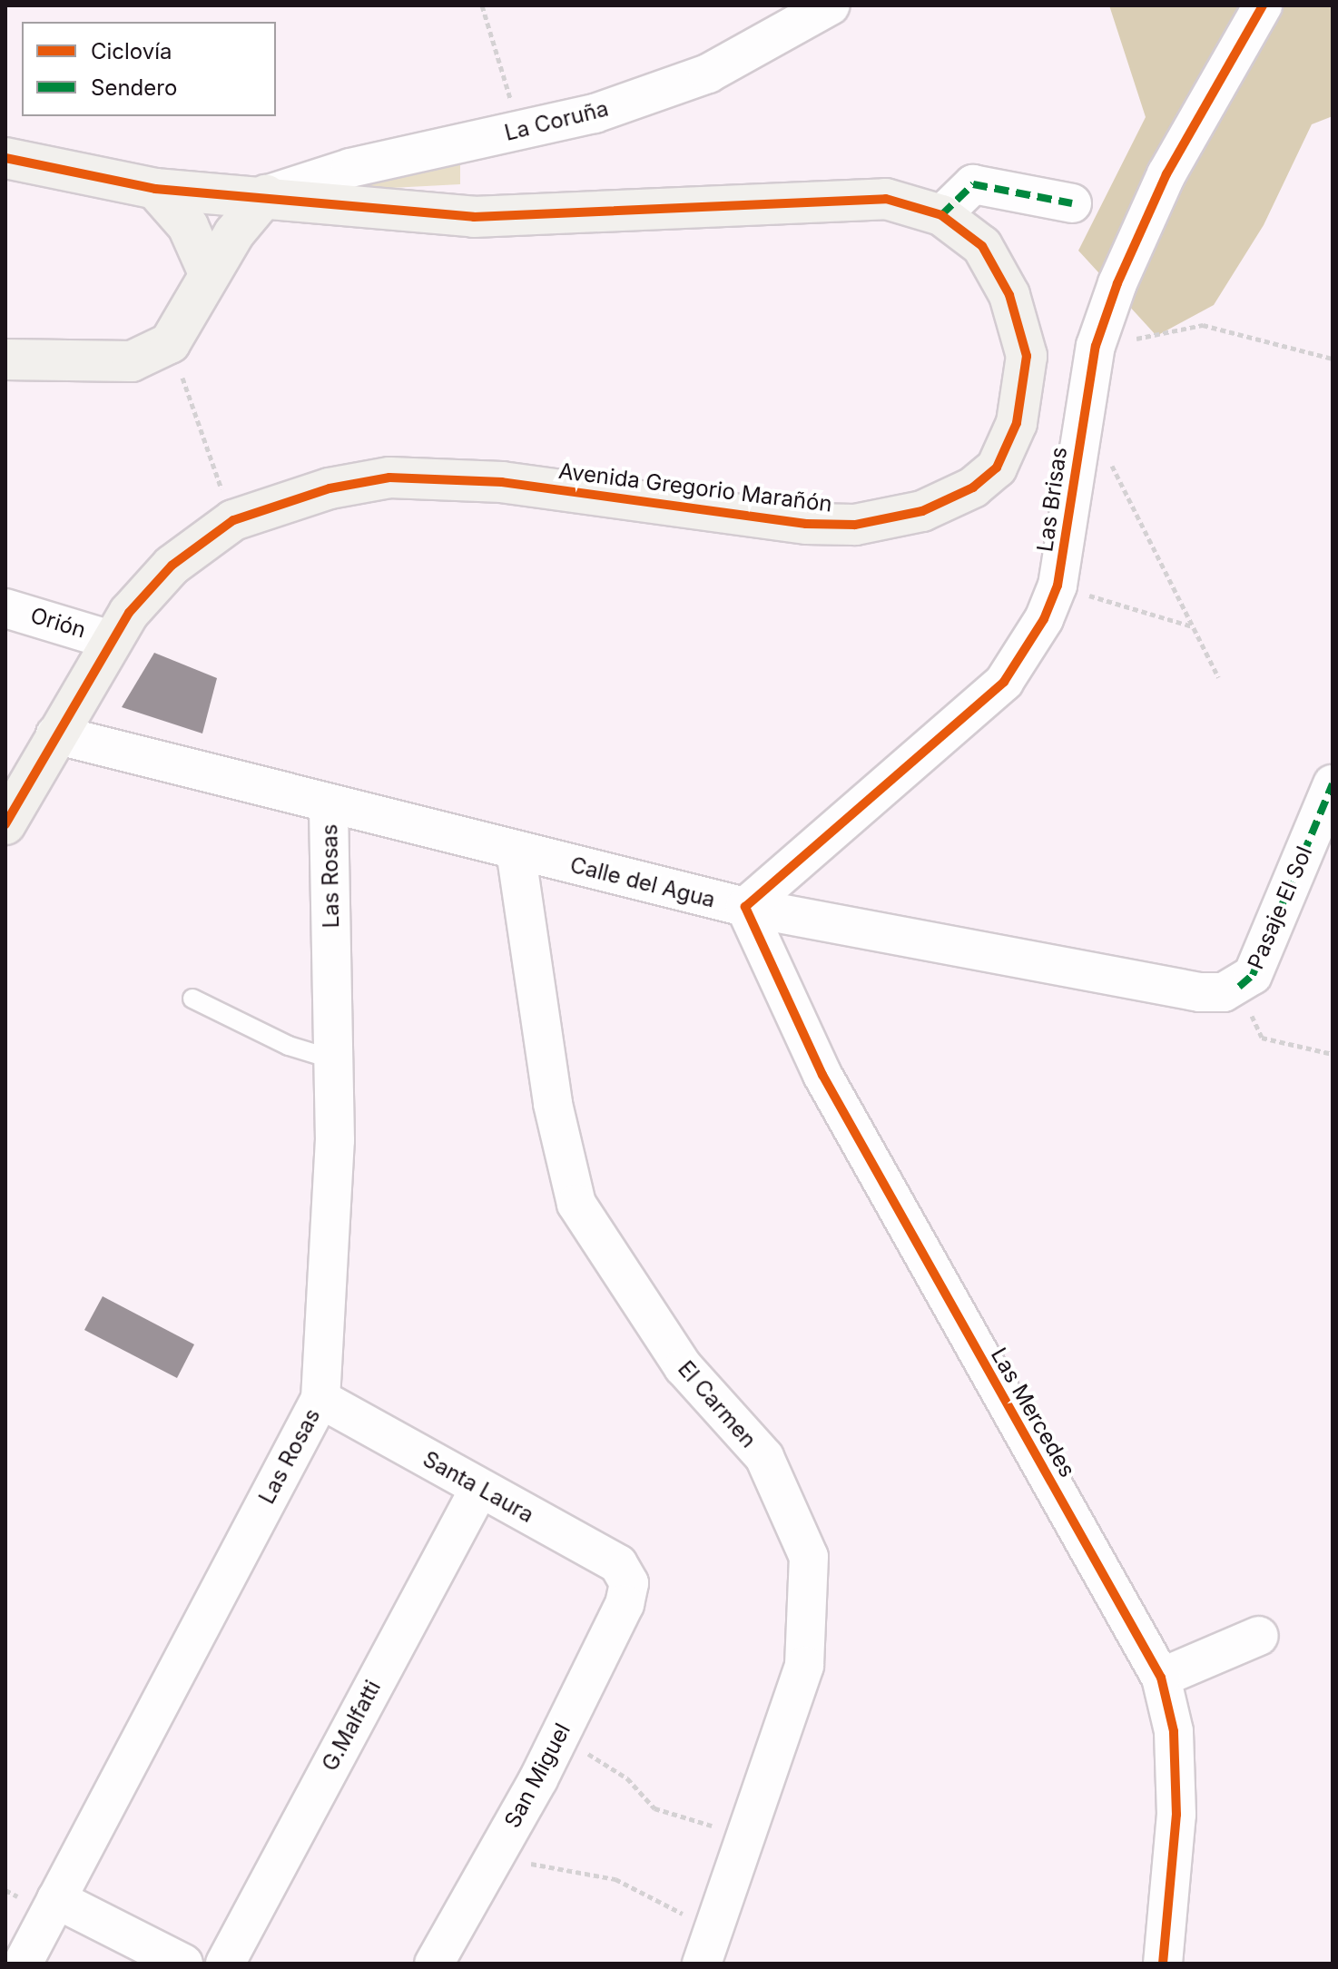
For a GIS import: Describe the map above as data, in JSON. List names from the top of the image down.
{
  "streets": {
    "street": [
      "La Coruña",
      "Avenida Gregorio Marañón",
      "Las Brisas",
      "Orión",
      "Las Rosas",
      "Calle del Agua",
      "Pasaje El Sol",
      "El Carmen",
      "Las Mercedes",
      "Santa Laura",
      "G.Malfatti",
      "San Miguel"
    ]
  },
  "crossings": [
    ["La Coruña", "Avenida Gregorio Marañón"],
    ["Avenida Gregorio Marañón", "Orión"],
    ["Avenida Gregorio Marañón", "Calle del Agua"],
    ["Las Brisas", "Calle del Agua"],
    ["Las Brisas", "Las Mercedes"],
    ["Las Rosas", "Calle del Agua"],
    ["Las Rosas", "Santa Laura"],
    ["Calle del Agua", "Pasaje El Sol"],
    ["Calle del Agua", "El Carmen"],
    ["Calle del Agua", "Las Mercedes"],
    ["Santa Laura", "G.Malfatti"],
    ["Santa Laura", "San Miguel"]
  ],
  "legend": ["Ciclovía", "Sendero"]
}
